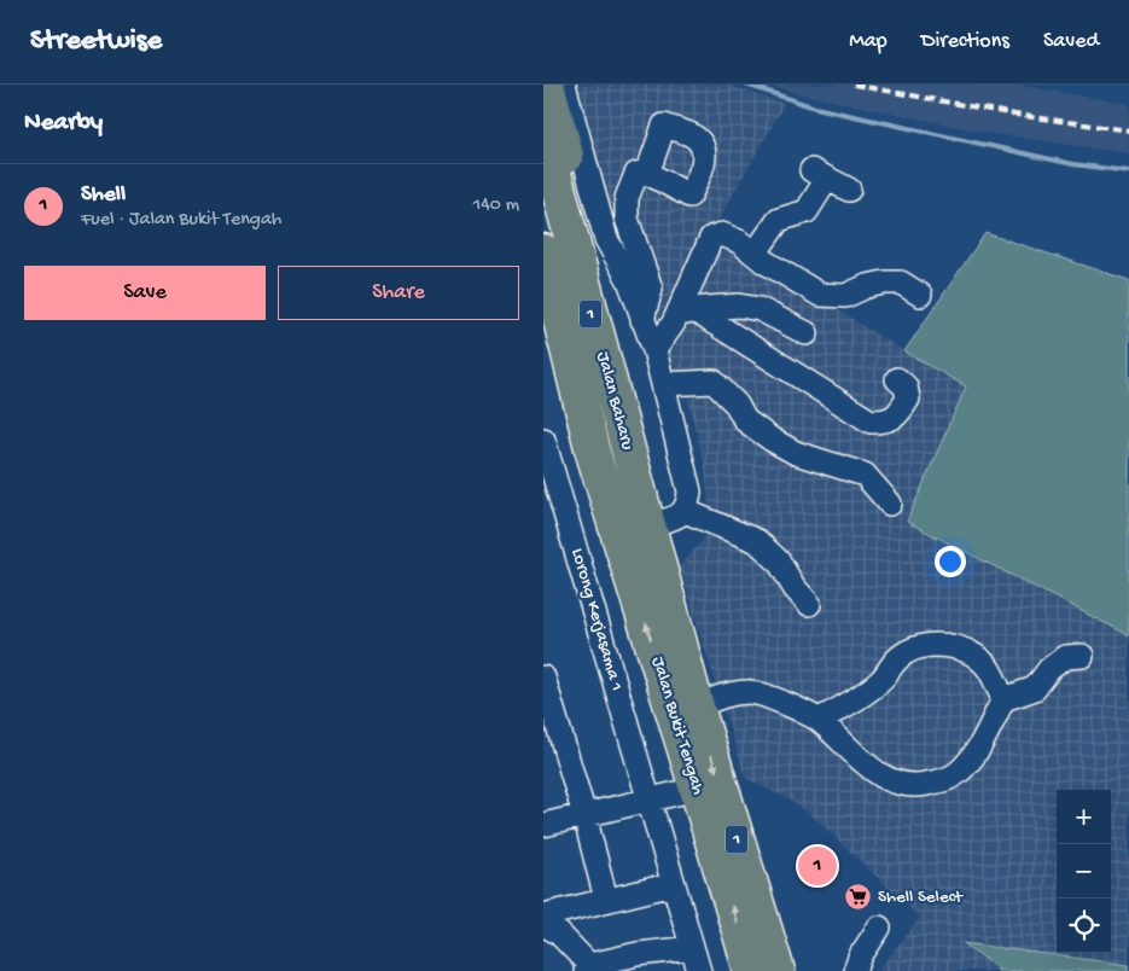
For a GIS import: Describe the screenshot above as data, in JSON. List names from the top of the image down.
{
  "streets": {
    "highway": ["1", "Jalan Baharu", "Jalan Bukit Tengah"],
    "street": ["Lorong Kerjasama 1"]
  },
  "crossings": [
    ["Jalan Baharu", "Jalan Bukit Tengah"]
  ],
  "places": {
    "supermarket": ["Shell Select"]
  },
  "page": {
    "header": "Streetwise",
    "nav": ["Map", "Directions", "Saved"],
    "heading": "Nearby",
    "list": [
      {
        "mark": "1",
        "name": "Shell",
        "note": "Fuel · Jalan Bukit Tengah",
        "value": "140 m"
      }
    ],
    "buttons": ["Save", "Share"],
    "map_buttons": ["+", "−"],
    "pins": "1"
  }
}
